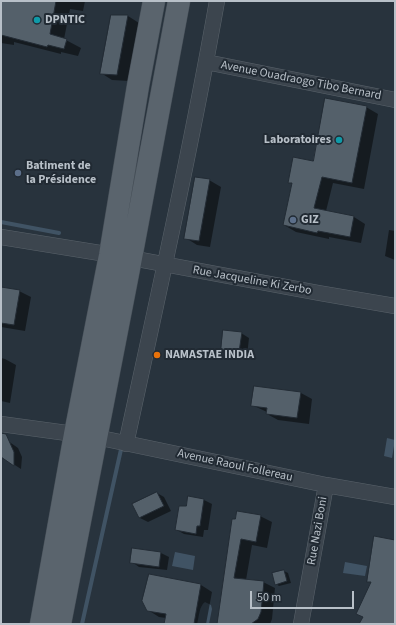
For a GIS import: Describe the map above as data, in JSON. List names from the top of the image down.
{
  "streets": {
    "street": [
      "Avenue Ouadraogo Tibo Bernard",
      "Rue Jacqueline Ki Zerbo",
      "Avenue Raoul Follereau",
      "Rue Nazi Boni"
    ]
  },
  "crossings": [
    ["Avenue Raoul Follereau", "Rue Nazi Boni"]
  ],
  "places": [
    "DPNTIC",
    "Laboratoires",
    "Batiment de la Présidence",
    "GIZ",
    "NAMASTAE INDIA"
  ],
  "scale_bar": "50 m"
}
